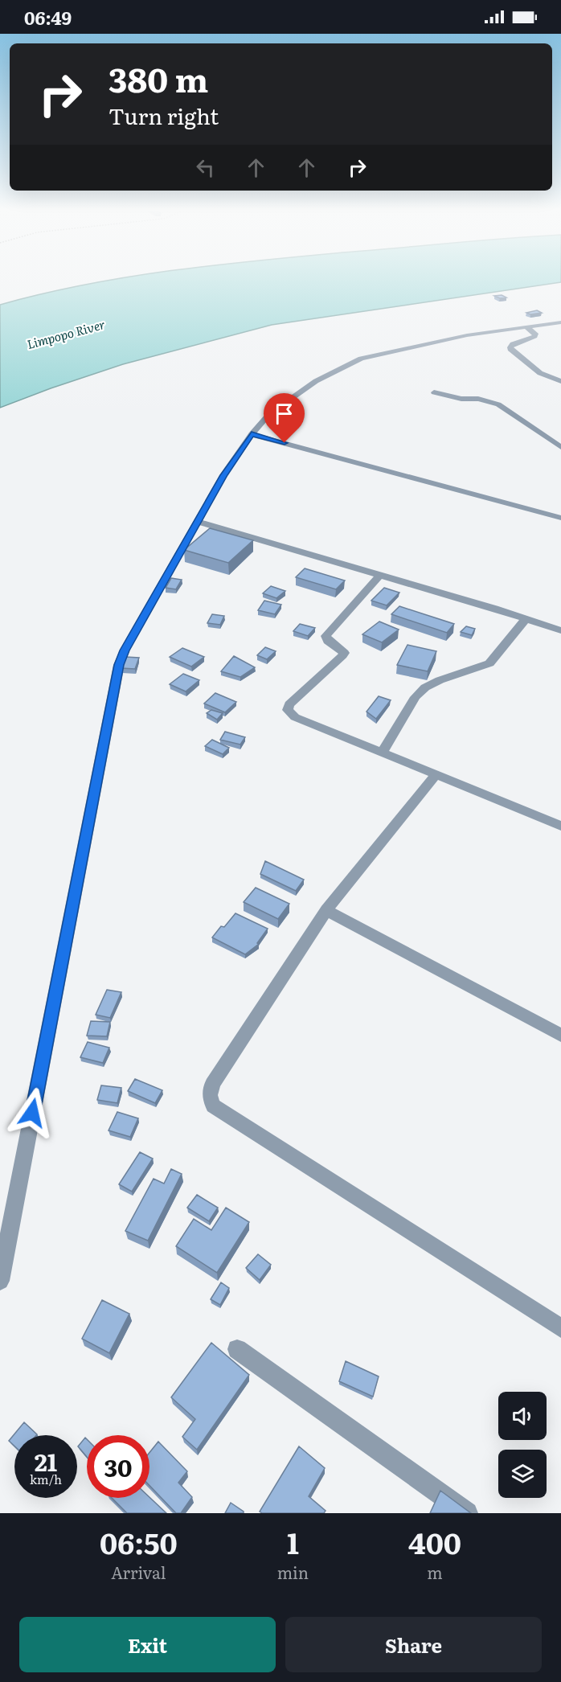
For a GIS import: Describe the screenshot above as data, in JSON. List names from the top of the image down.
{
  "water": ["Limpopo River"],
  "page": {
    "status": "06:49",
    "turn": ["380 m", "Turn right"],
    "speed": "21 km/h",
    "limit": "30",
    "eta": [
      "06:50",
      "Arrival",
      "1",
      "min",
      "400",
      "m"
    ],
    "buttons": ["Exit", "Share"]
  }
}
